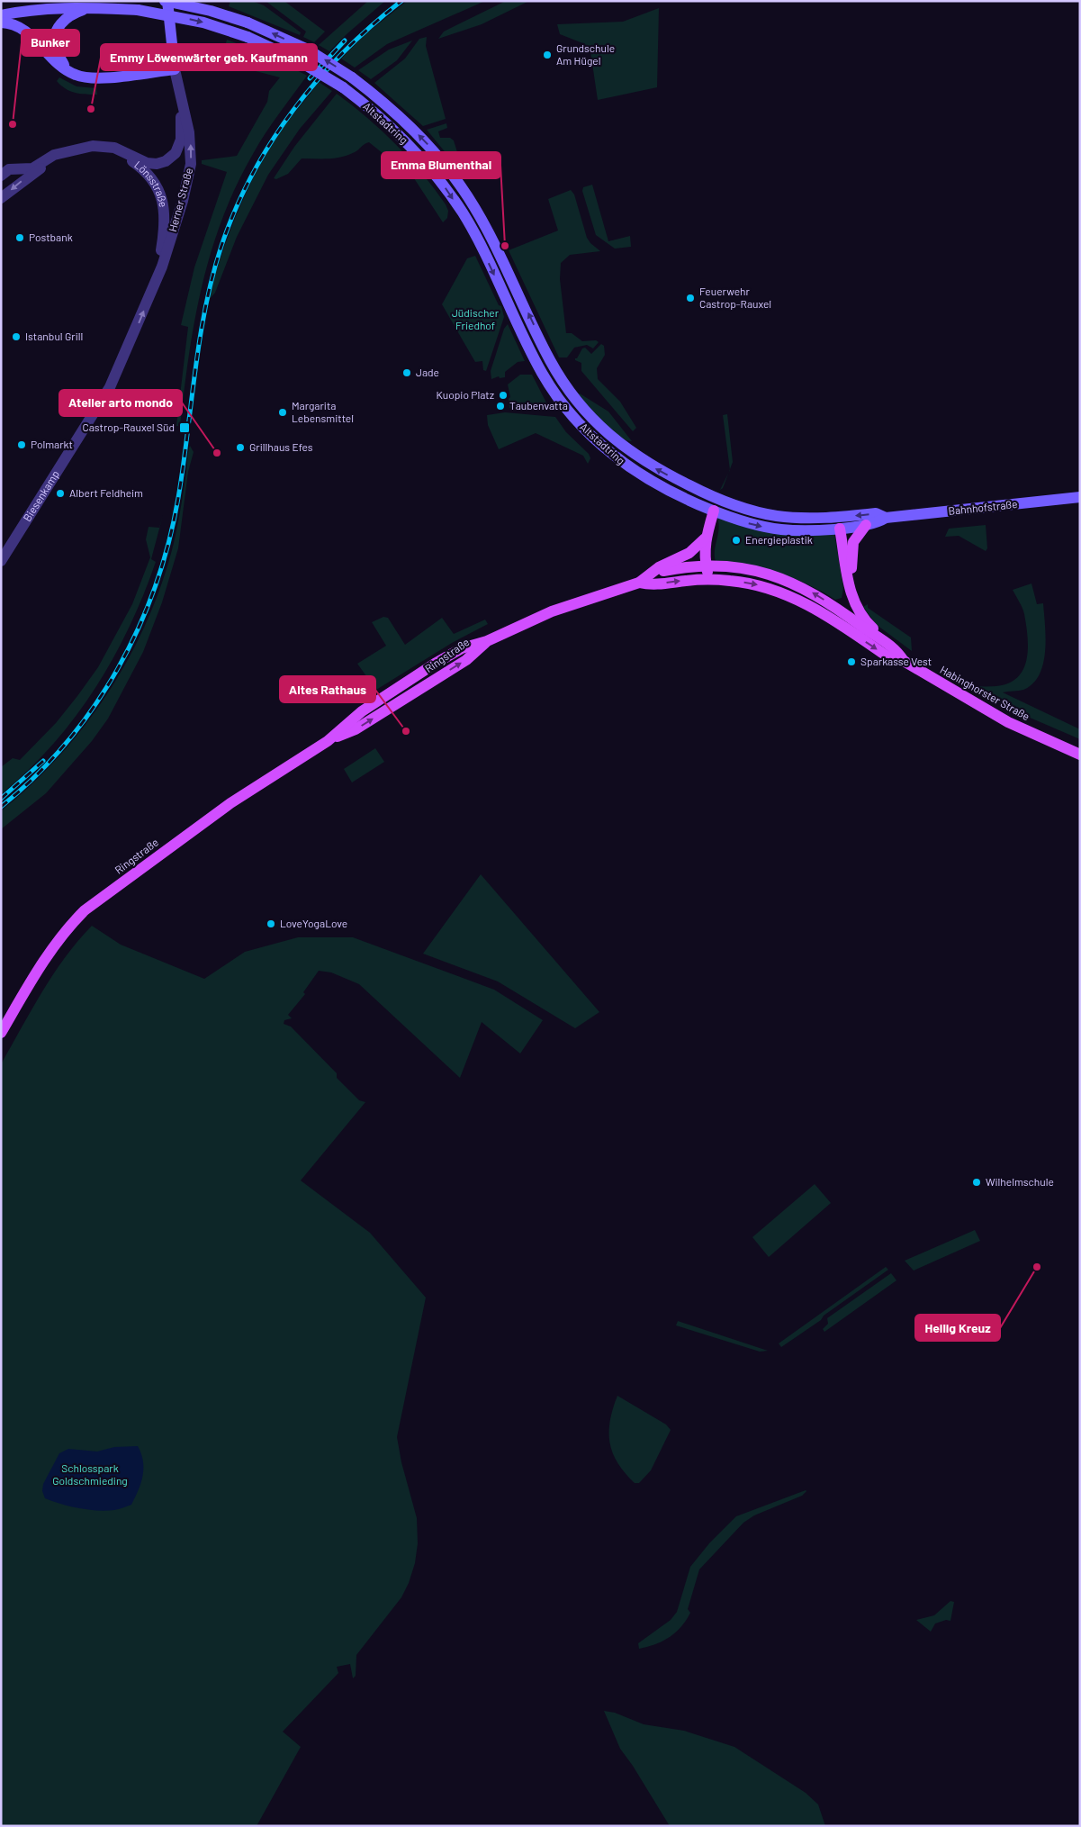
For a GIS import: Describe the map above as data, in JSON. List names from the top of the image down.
{
  "streets": {
    "main road": [
      "Altstadtring",
      "Herner Straße",
      "Bahnhofstraße",
      "Ringstraße",
      "Habinghorster Straße"
    ],
    "street": ["Lönsstraße", "Biesenkamp"]
  },
  "crossings": [
    ["Altstadtring", "Herner Straße"],
    ["Altstadtring", "Bahnhofstraße"],
    ["Lönsstraße", "Herner Straße"],
    ["Herner Straße", "Biesenkamp"],
    ["Ringstraße", "Habinghorster Straße"]
  ],
  "one_way": ["Herner Straße"],
  "parks": ["Jüdischer Friedhof", "Schlosspark Goldschmieding"],
  "places": {
    "other": [
      "Grundschule Am Hügel",
      "Emmy Löwenwärter geb. Kaufmann",
      "Bunker",
      "Postbank",
      "Emma Blumenthal",
      "Feuerwehr Castrop-Rauxel",
      "Istanbul Grill",
      "Jade",
      "Kuopio Platz",
      "Taubenvatta",
      "Margarita Lebensmittel",
      "Polmarkt",
      "Grillhaus Efes",
      "Atelier arto mondo",
      "Albert Feldheim",
      "Energieplastik",
      "Sparkasse Vest",
      "Altes Rathaus",
      "LoveYogaLove",
      "Wilhelmschule",
      "Heilig Kreuz"
    ],
    "transit": ["Castrop-Rauxel Süd"]
  }
}
